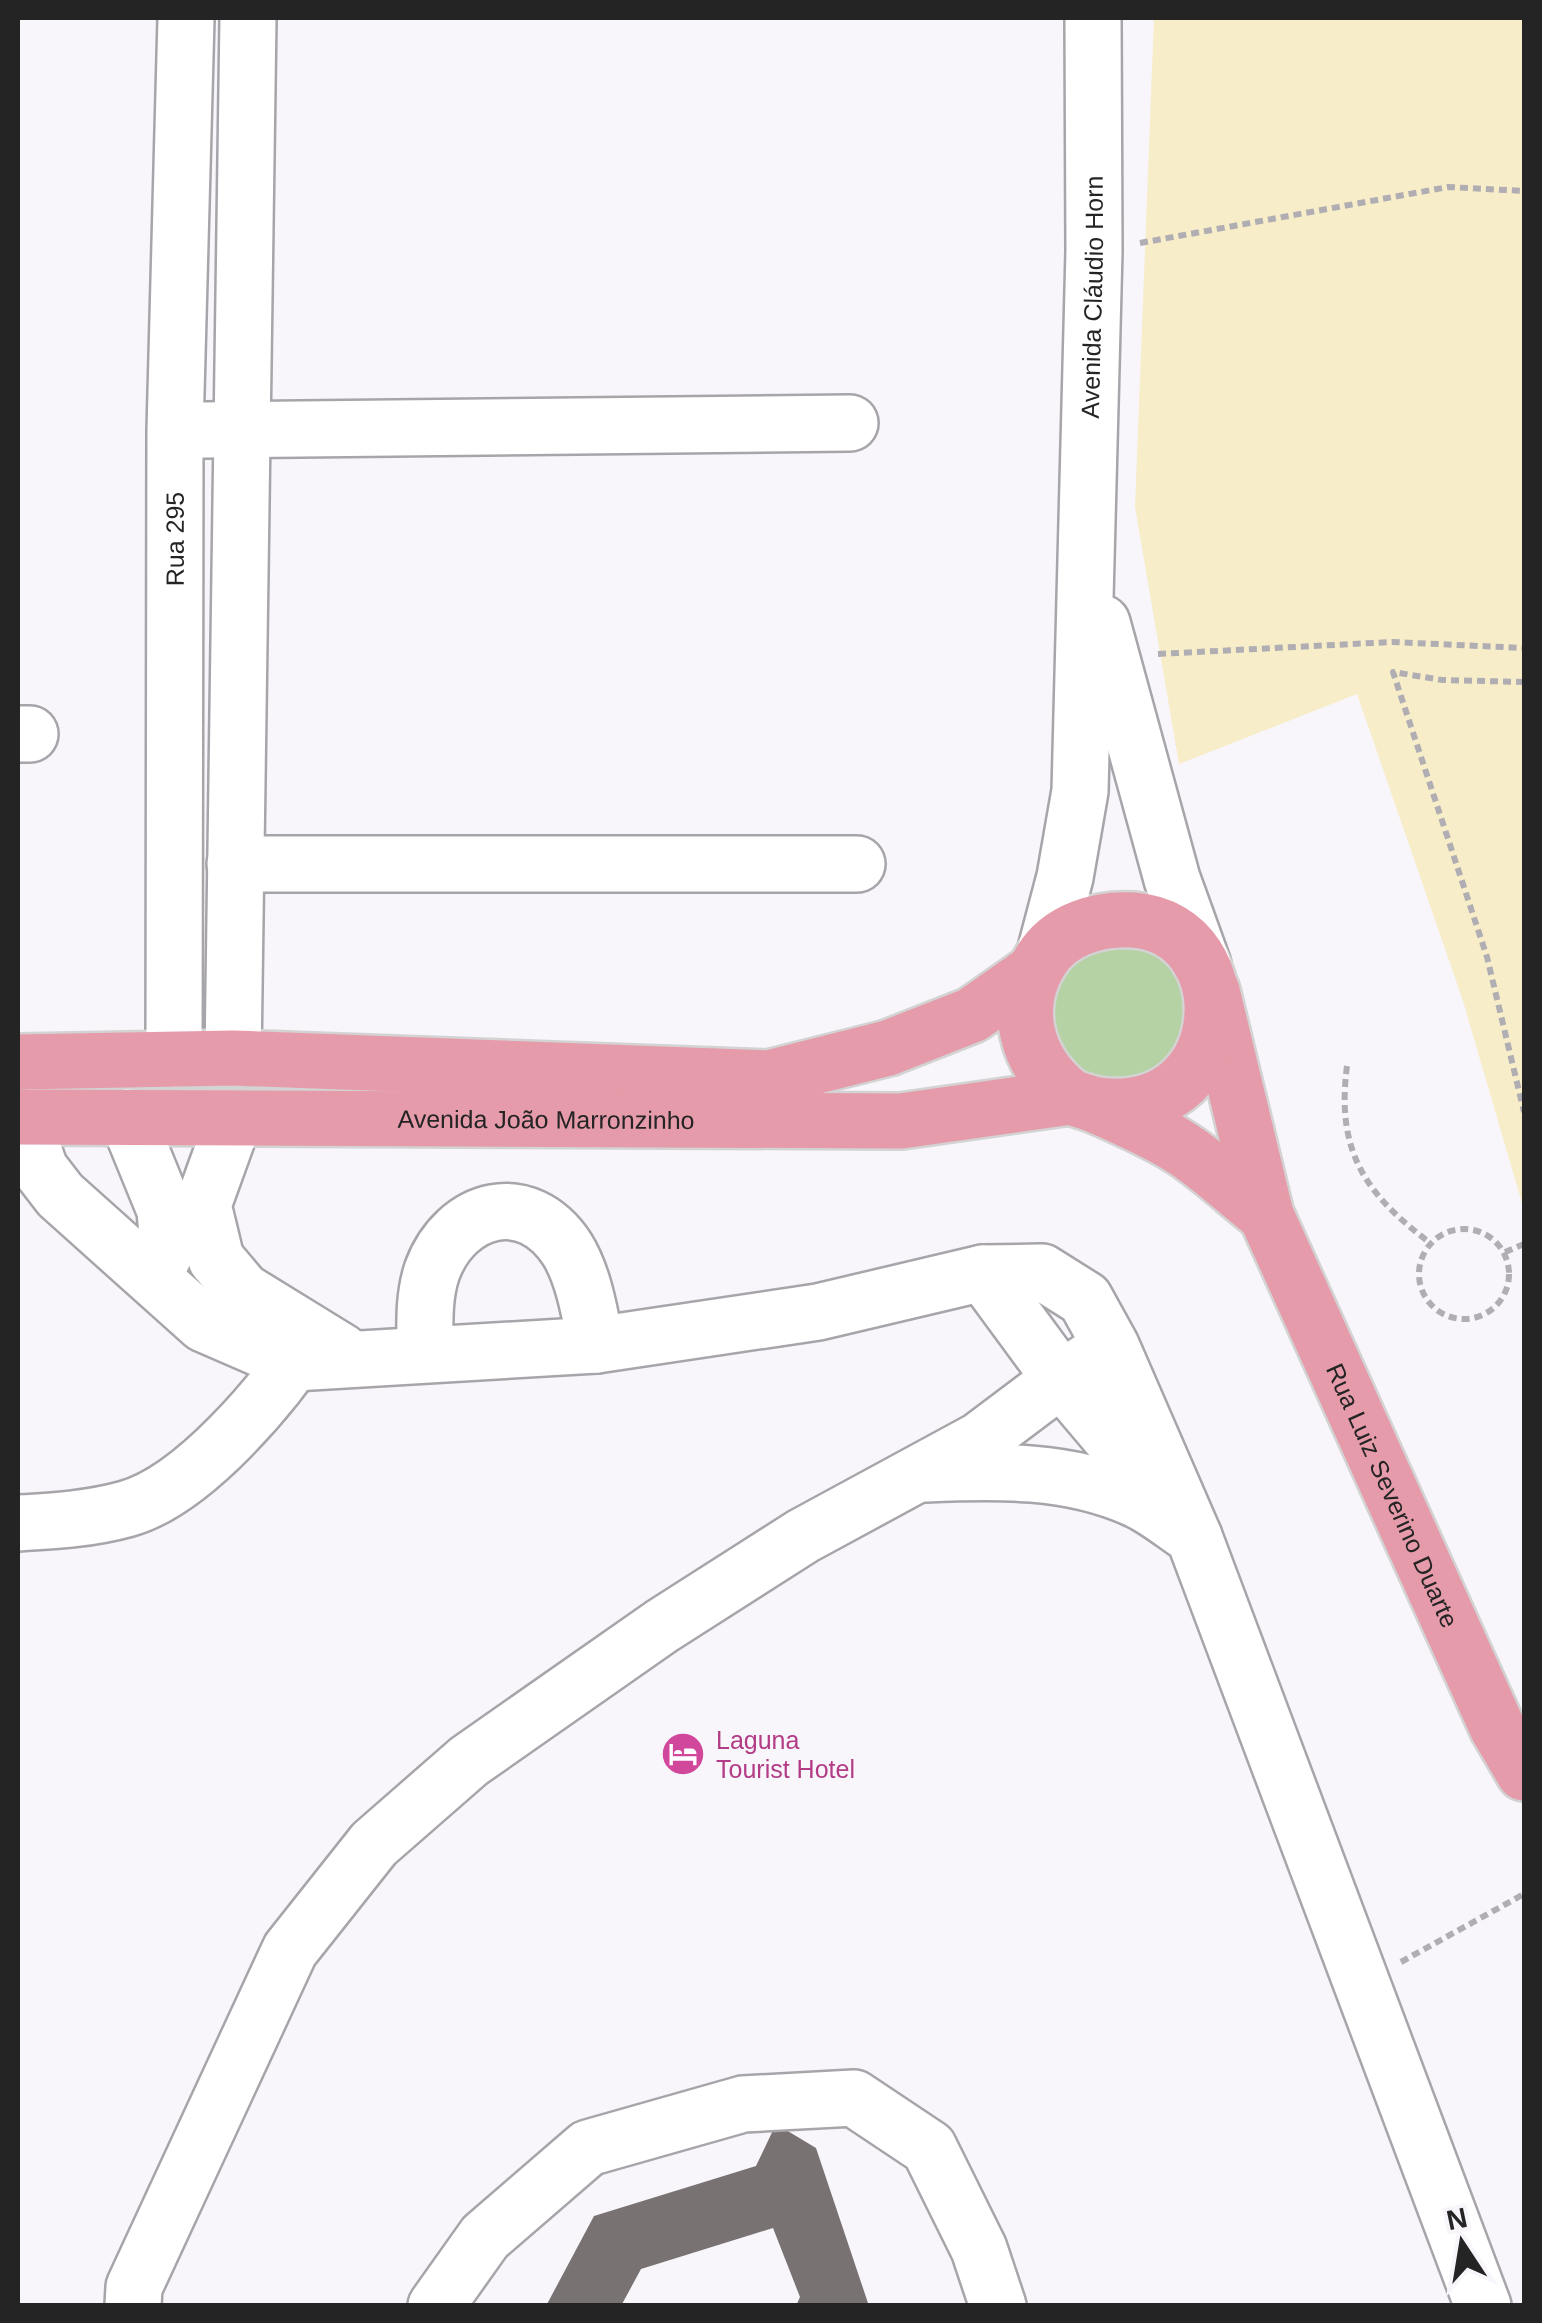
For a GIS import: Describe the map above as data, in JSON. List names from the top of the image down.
{
  "streets": {
    "main road": ["Avenida João Marronzinho", "Rua Luiz Severino Duarte"],
    "street": ["Avenida Cláudio Horn", "Rua 295"]
  },
  "crossings": [
    ["Avenida Cláudio Horn", "Avenida João Marronzinho"],
    ["Avenida Cláudio Horn", "Rua Luiz Severino Duarte"],
    ["Rua 295", "Avenida João Marronzinho"],
    ["Avenida João Marronzinho", "Rua Luiz Severino Duarte"]
  ],
  "places": {
    "hotel": ["Laguna Tourist Hotel"]
  },
  "north": "top"
}
